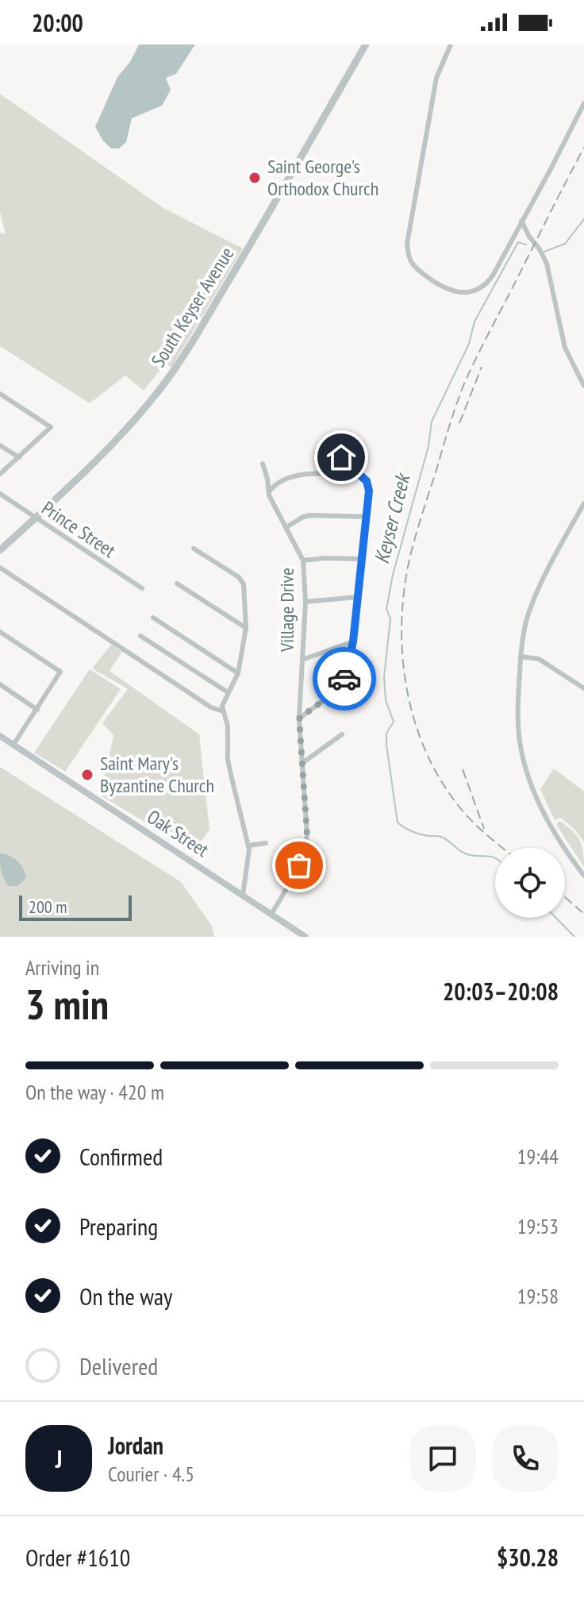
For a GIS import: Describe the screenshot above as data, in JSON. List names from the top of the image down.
{
  "streets": {
    "main road": ["South Keyser Avenue"],
    "street": ["Prince Street", "Village Drive", "Oak Street"]
  },
  "crossings": [
    ["South Keyser Avenue", "Prince Street"],
    ["Village Drive", "Oak Street"]
  ],
  "water": ["Keyser Creek"],
  "places": ["Saint George's Orthodox Church", "Saint Mary's Byzantine Church"],
  "scale_bar": "200 m",
  "page": {
    "status": "20:00",
    "scale": "200 m",
    "heading": ["3 min", "Arriving in", "20:03–20:08"],
    "panel": [
      "Jordan",
      "Courier · 4.5",
      "Order #1610",
      "$30.28"
    ],
    "bar": "On the way · 420 m",
    "list": [
      ["Confirmed", "19:44"],
      ["Preparing", "19:53"],
      ["On the way", "19:58"],
      "Delivered"
    ],
    "round": "J"
  }
}
